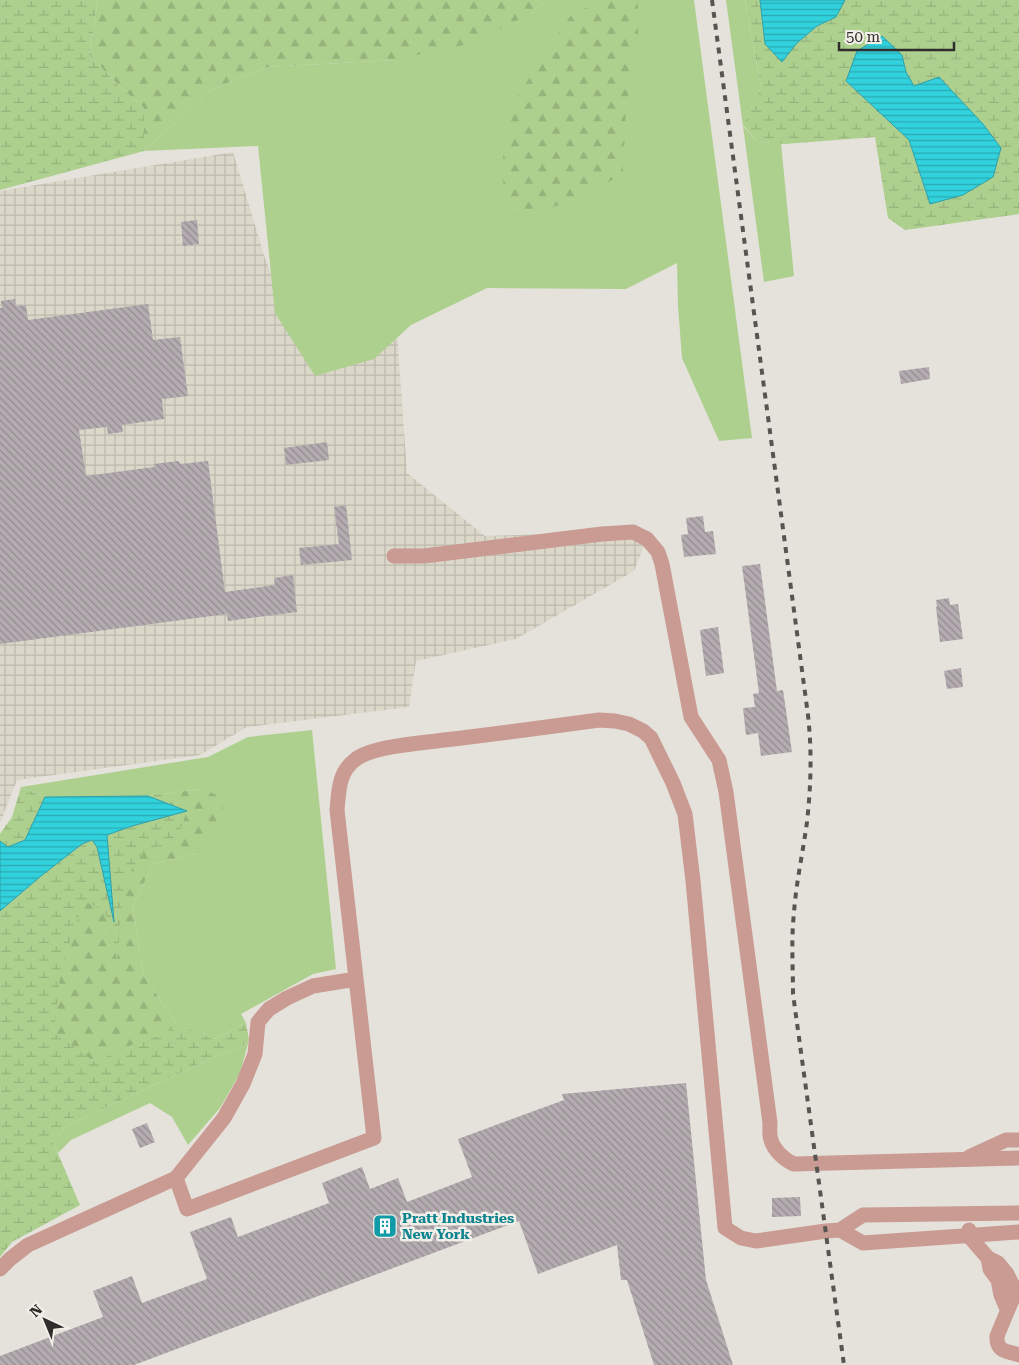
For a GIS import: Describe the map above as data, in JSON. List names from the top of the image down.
{
  "places": {
    "building": ["Pratt Industries New York"]
  },
  "scale_bar": "50 m",
  "north": "top left"
}
